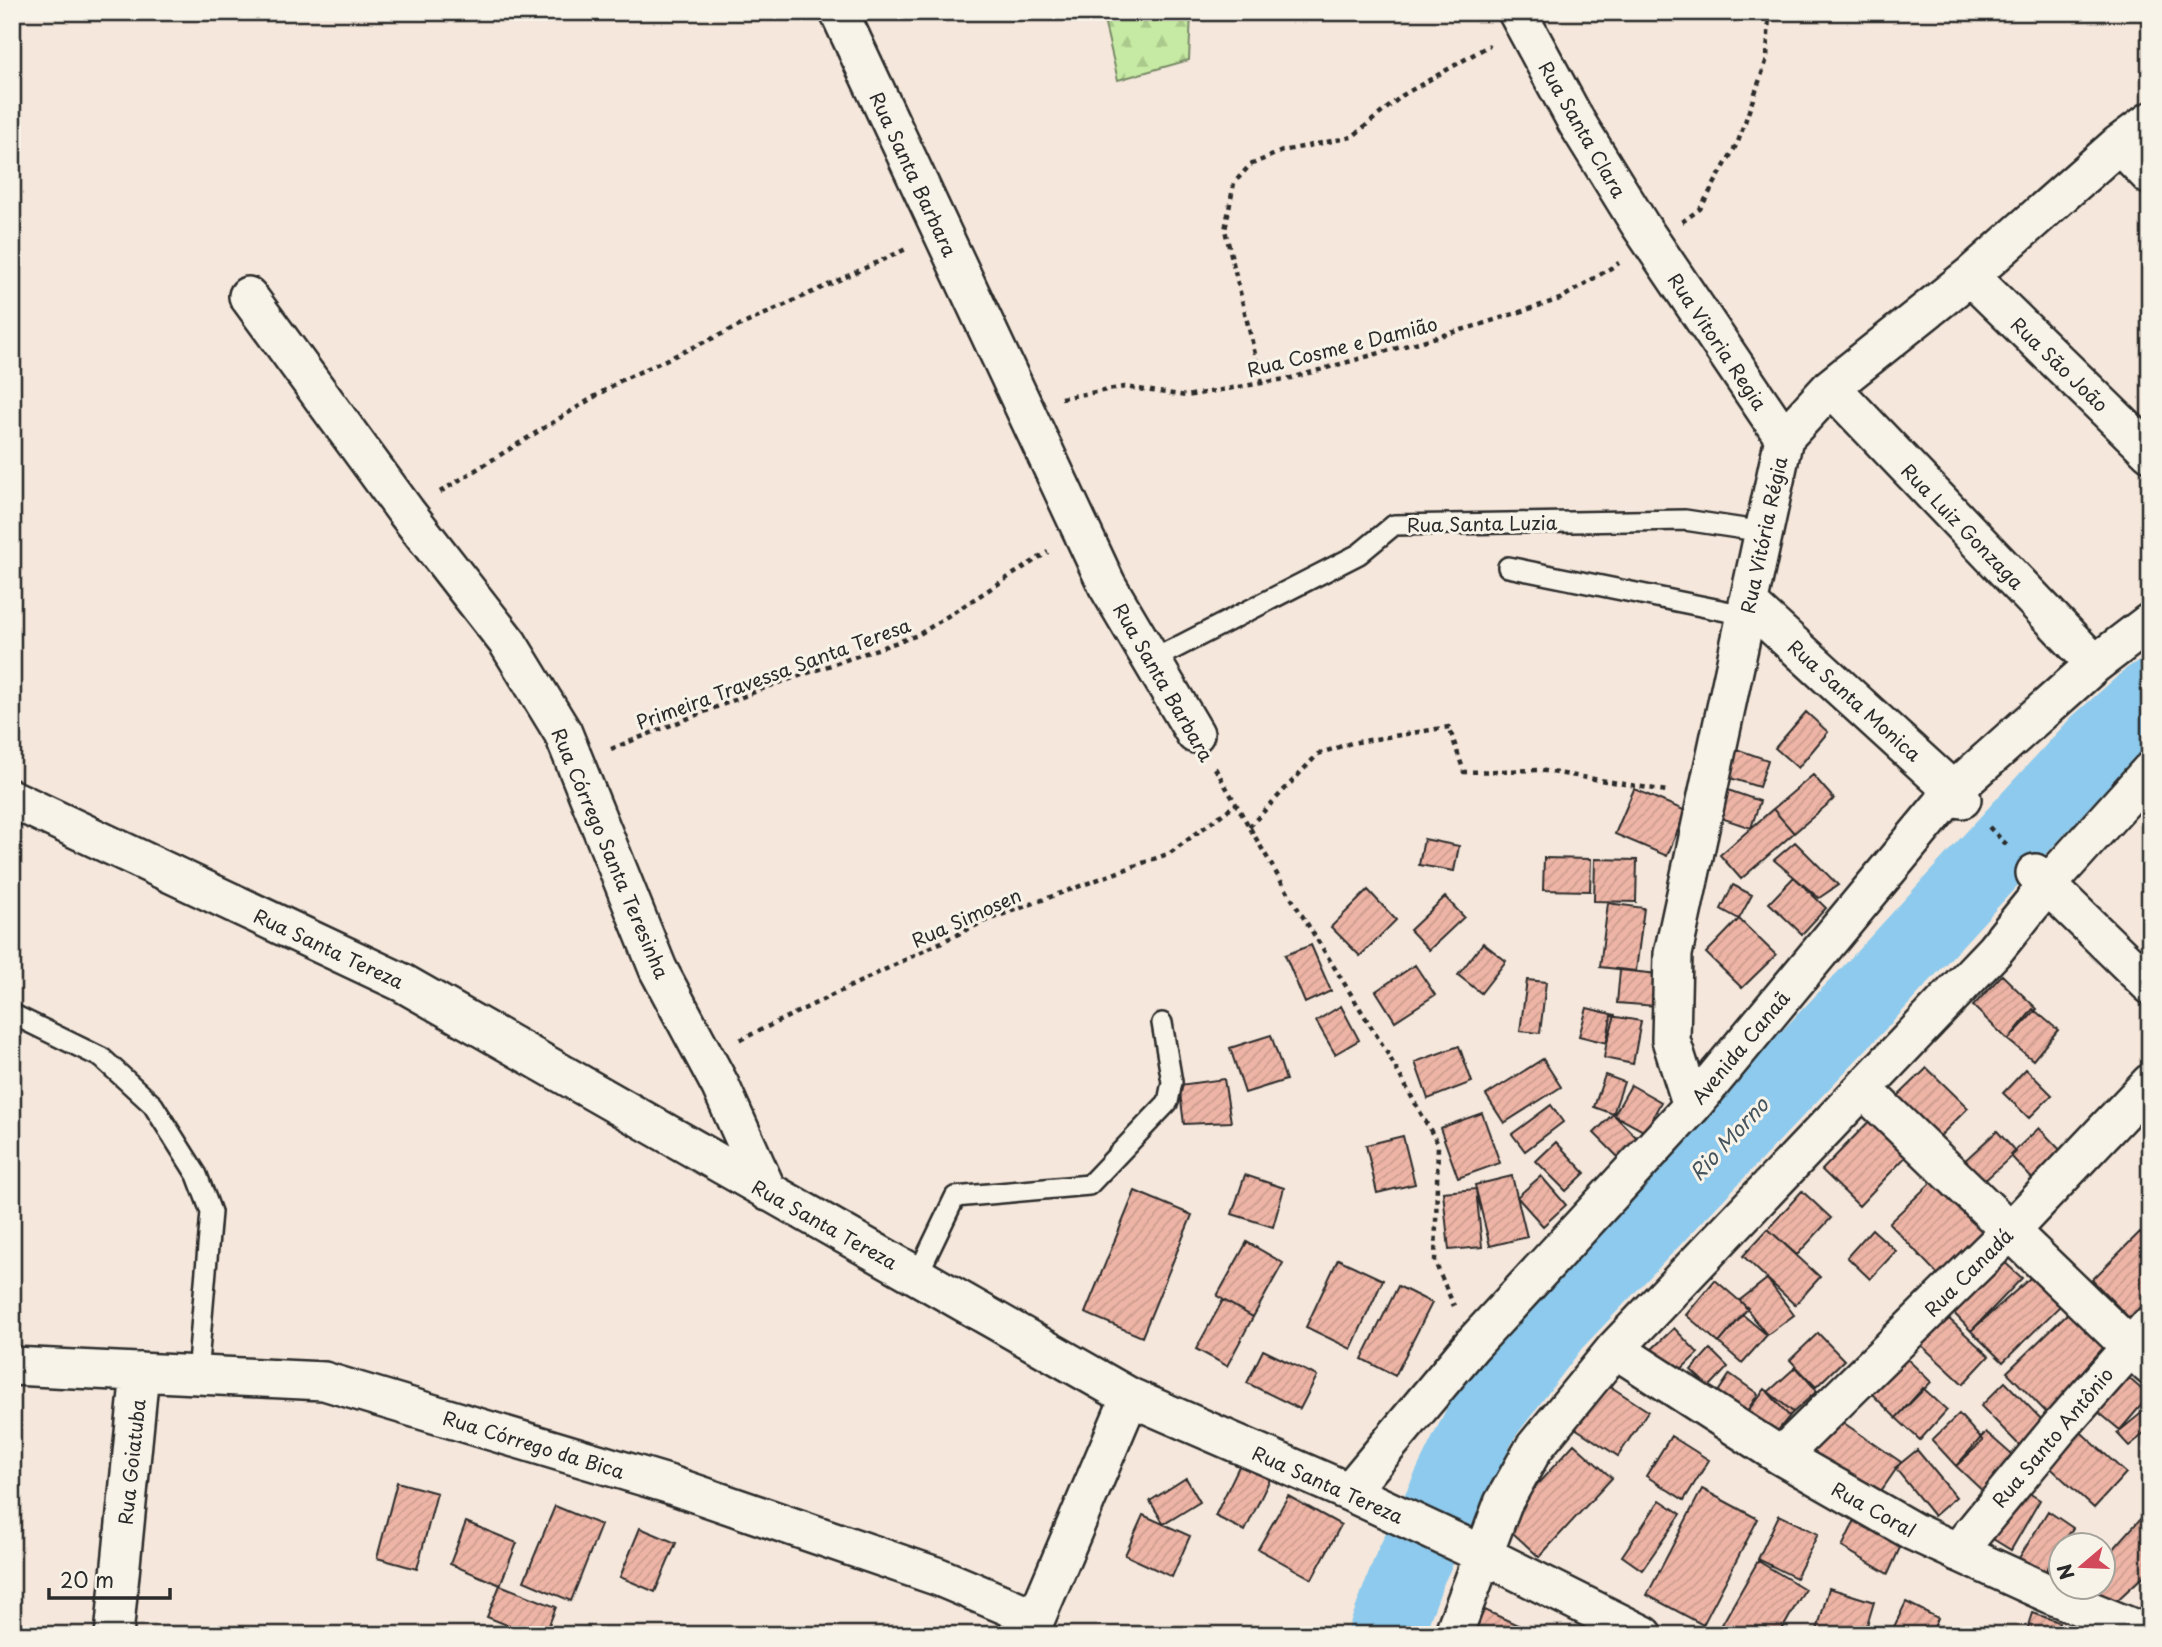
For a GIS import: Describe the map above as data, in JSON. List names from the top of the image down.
{
  "streets": {
    "street": [
      "Rua Santa Clara",
      "Rua Santa Barbara",
      "Rua Vitoria Regia",
      "Rua São João",
      "Rua Luiz Gonzaga",
      "Rua Vitória Régia",
      "Rua Santa Monica",
      "Rua Córrego Santa Teresinha",
      "Rua Santa Tereza",
      "Avenida Canaã",
      "Rua Canadá",
      "Rua Santo Antônio",
      "Rua Córrego da Bica",
      "Rua Goiatuba",
      "Rua Coral"
    ],
    "lane": ["Rua Santa Luzia"],
    "path": ["Rua Cosme e Damião", "Primeira Travessa Santa Teresa", "Rua Simosen"]
  },
  "crossings": [
    ["Rua Santa Clara", "Rua Vitoria Regia"],
    ["Rua Santa Clara", "Rua Cosme e Damião"],
    ["Rua Santa Barbara", "Rua Cosme e Damião"],
    ["Rua Santa Barbara", "Rua Santa Luzia"],
    ["Rua Santa Barbara", "Primeira Travessa Santa Teresa"],
    ["Rua Santa Barbara", "Rua Simosen"],
    ["Rua Santa Barbara", "Avenida Canaã"],
    ["Rua Vitoria Regia", "Rua Cosme e Damião"],
    ["Rua Vitoria Regia", "Rua Vitória Régia"],
    ["Rua São João", "Rua Vitória Régia"],
    ["Rua Santa Luzia", "Rua Vitória Régia"],
    ["Rua Luiz Gonzaga", "Rua Vitória Régia"],
    ["Rua Luiz Gonzaga", "Avenida Canaã"],
    ["Rua Vitória Régia", "Rua Santa Monica"],
    ["Rua Vitória Régia", "Avenida Canaã"],
    ["Primeira Travessa Santa Teresa", "Rua Córrego Santa Teresinha"],
    ["Rua Santa Monica", "Avenida Canaã"],
    ["Rua Córrego Santa Teresinha", "Rua Simosen"],
    ["Rua Córrego Santa Teresinha", "Rua Santa Tereza"],
    ["Rua Santa Tereza", "Avenida Canaã"],
    ["Rua Canadá", "Rua Coral"],
    ["Rua Santo Antônio", "Rua Coral"],
    ["Rua Córrego da Bica", "Rua Goiatuba"]
  ],
  "water": ["Rio Morno"],
  "scale_bar": "20 m",
  "north": "left"
}
